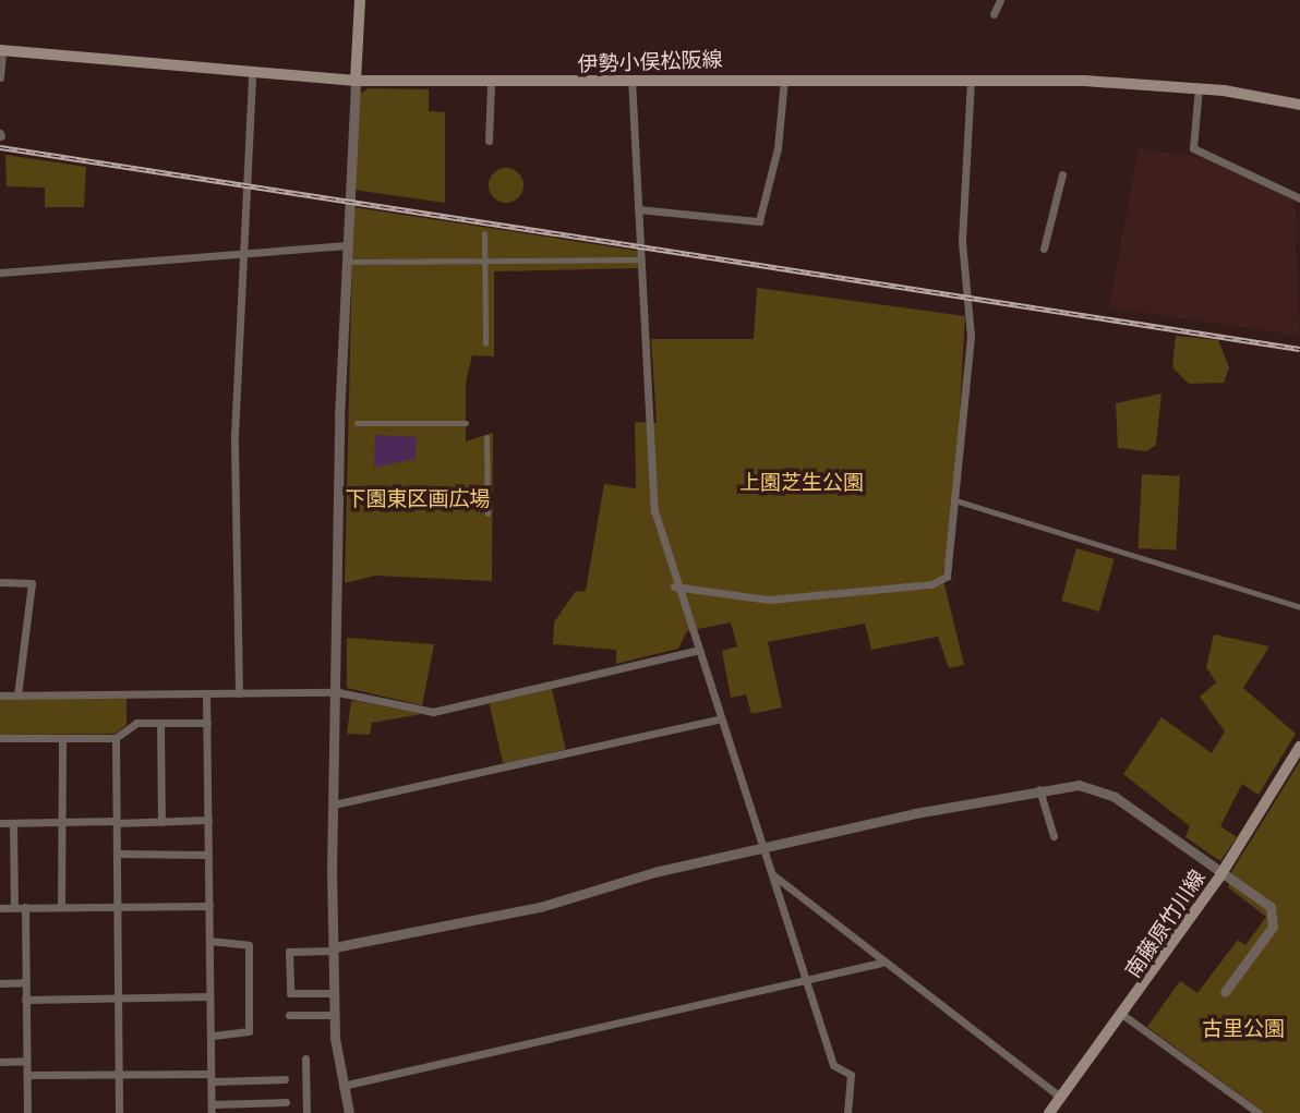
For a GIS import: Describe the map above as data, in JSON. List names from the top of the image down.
{
  "streets": {
    "main road": ["伊勢小俣松阪線", "南藤原竹川線"]
  },
  "parks": ["上園芝生公園", "下園東区画広場", "古里公園"]
}
